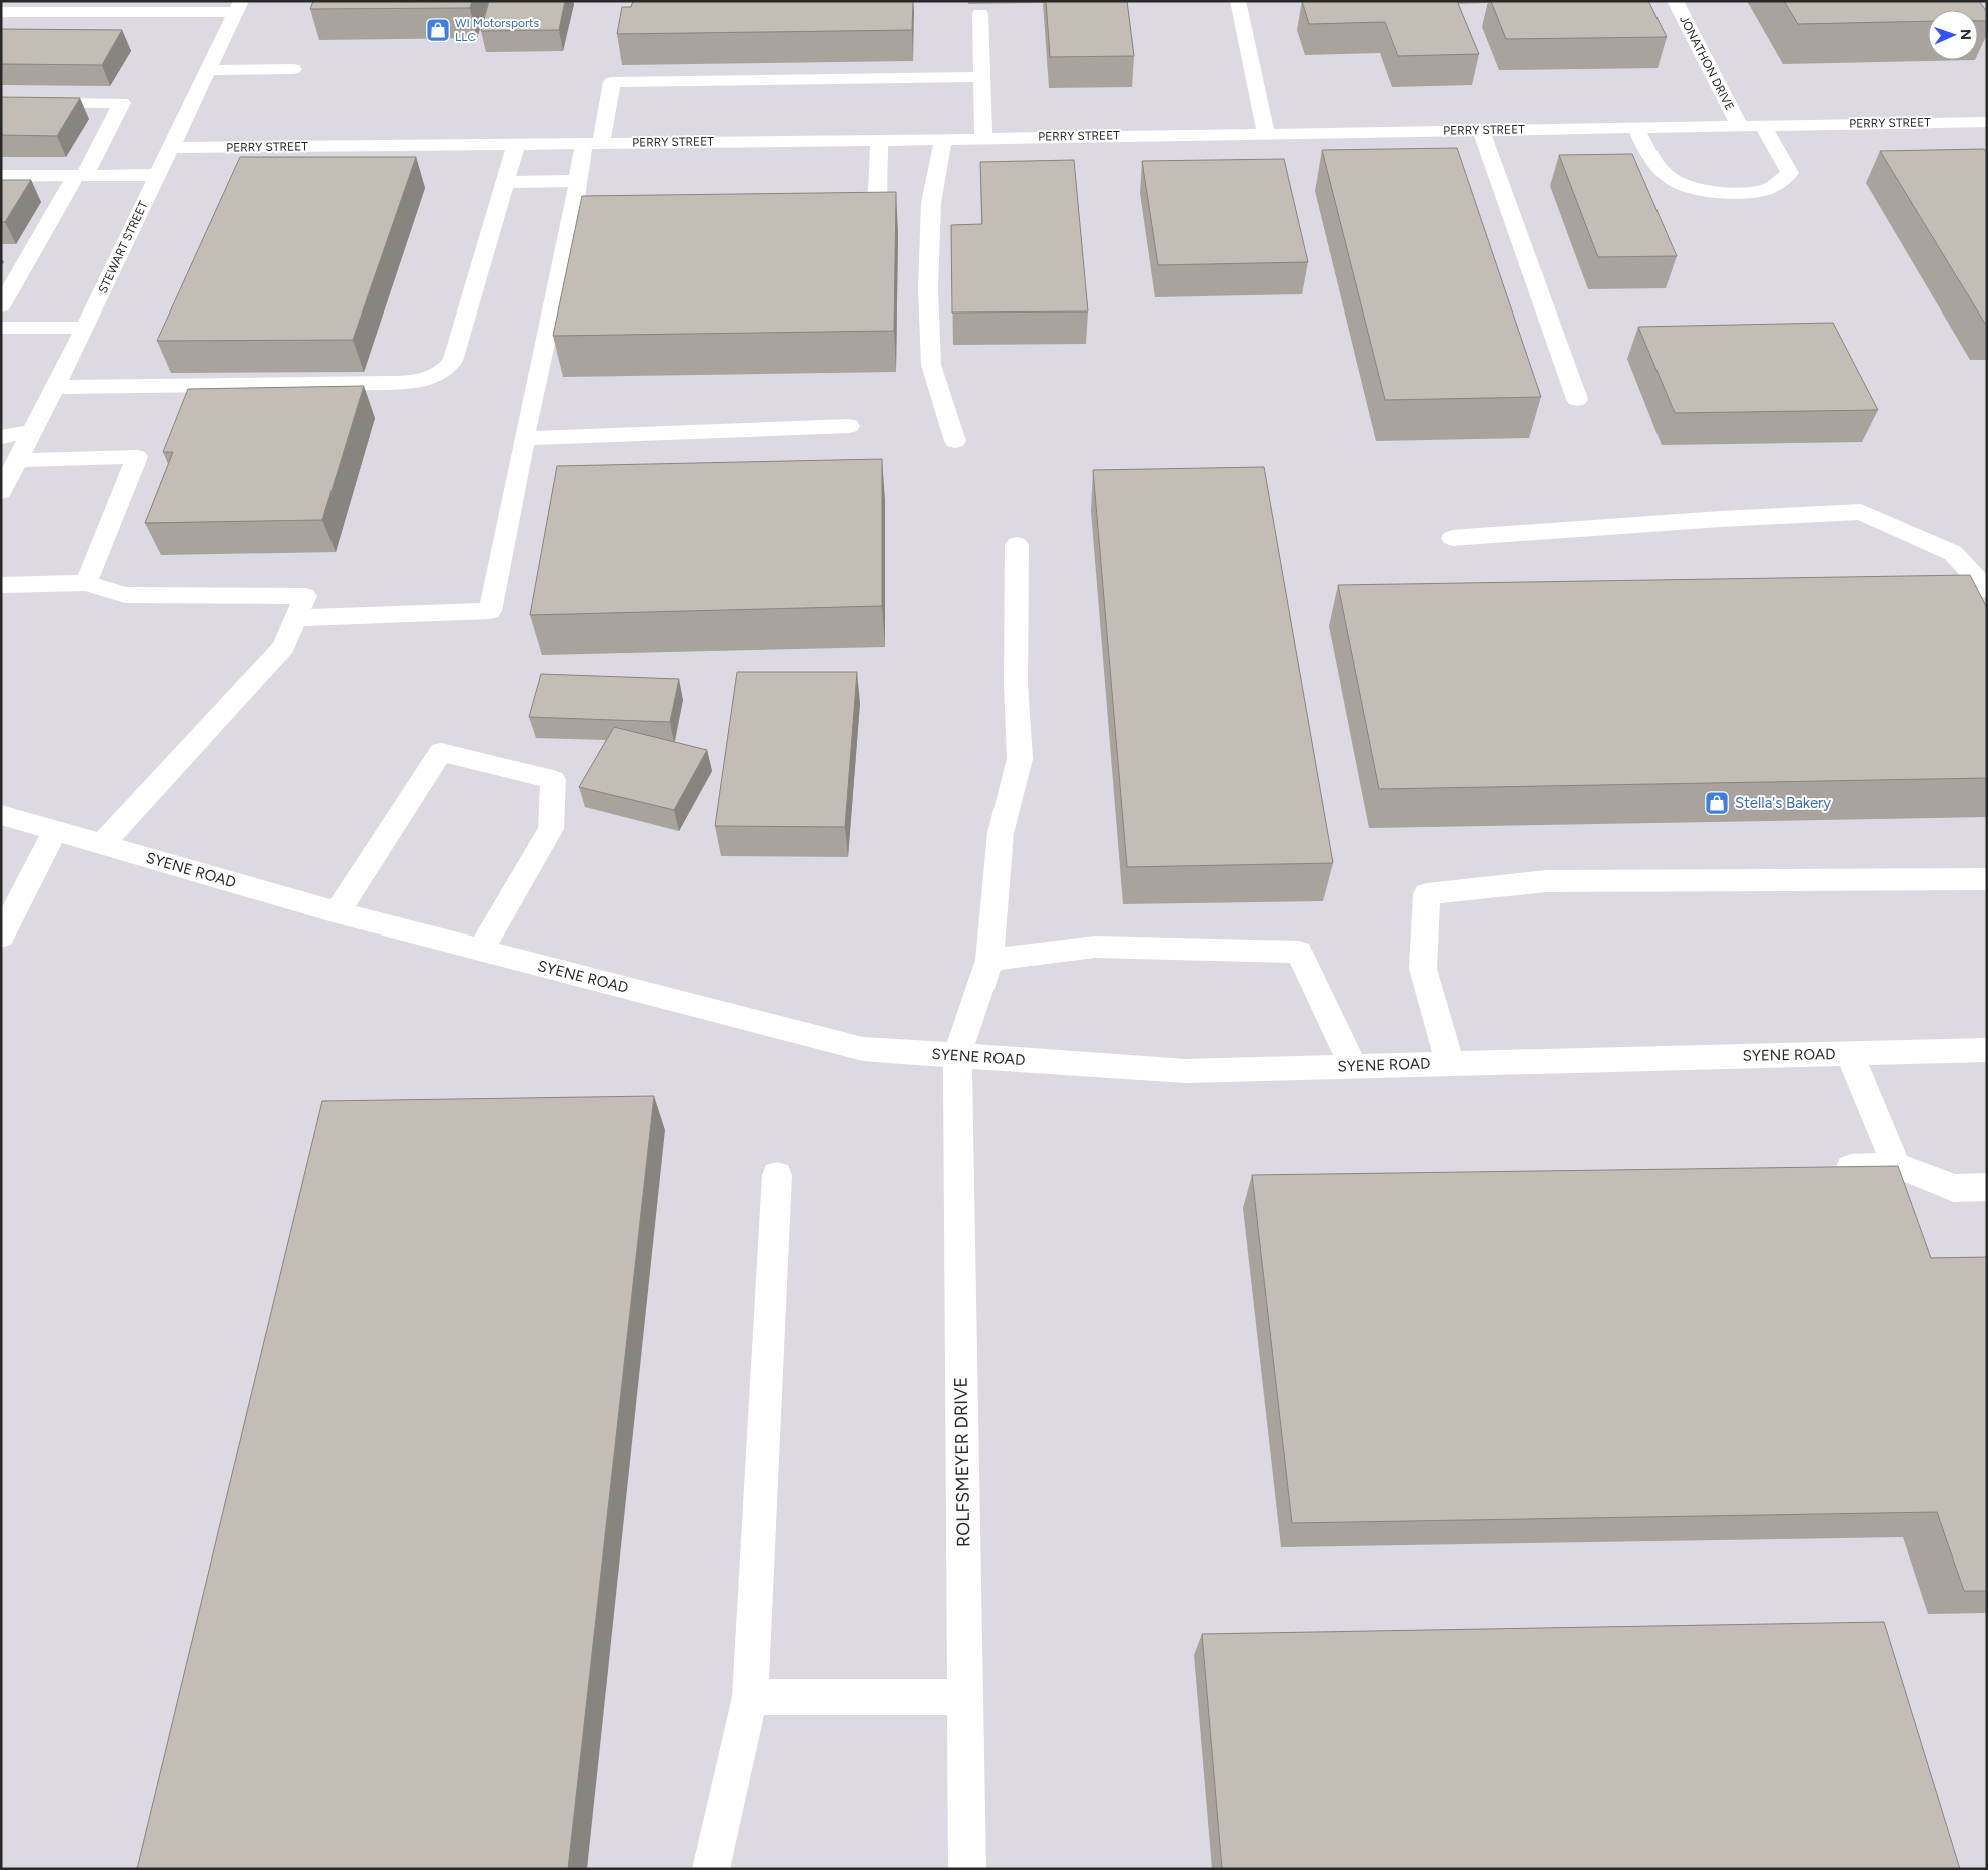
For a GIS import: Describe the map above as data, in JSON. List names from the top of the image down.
{
  "streets": {
    "street": [
      "JONATHON DRIVE",
      "PERRY STREET",
      "STEWART STREET",
      "SYENE ROAD",
      "ROLFSMEYER DRIVE"
    ]
  },
  "crossings": [
    ["JONATHON DRIVE", "PERRY STREET"],
    ["PERRY STREET", "STEWART STREET"],
    ["SYENE ROAD", "ROLFSMEYER DRIVE"]
  ],
  "places": {
    "shop": ["WI Motorsports LLC", "Stella's Bakery"]
  },
  "north": "right"
}
